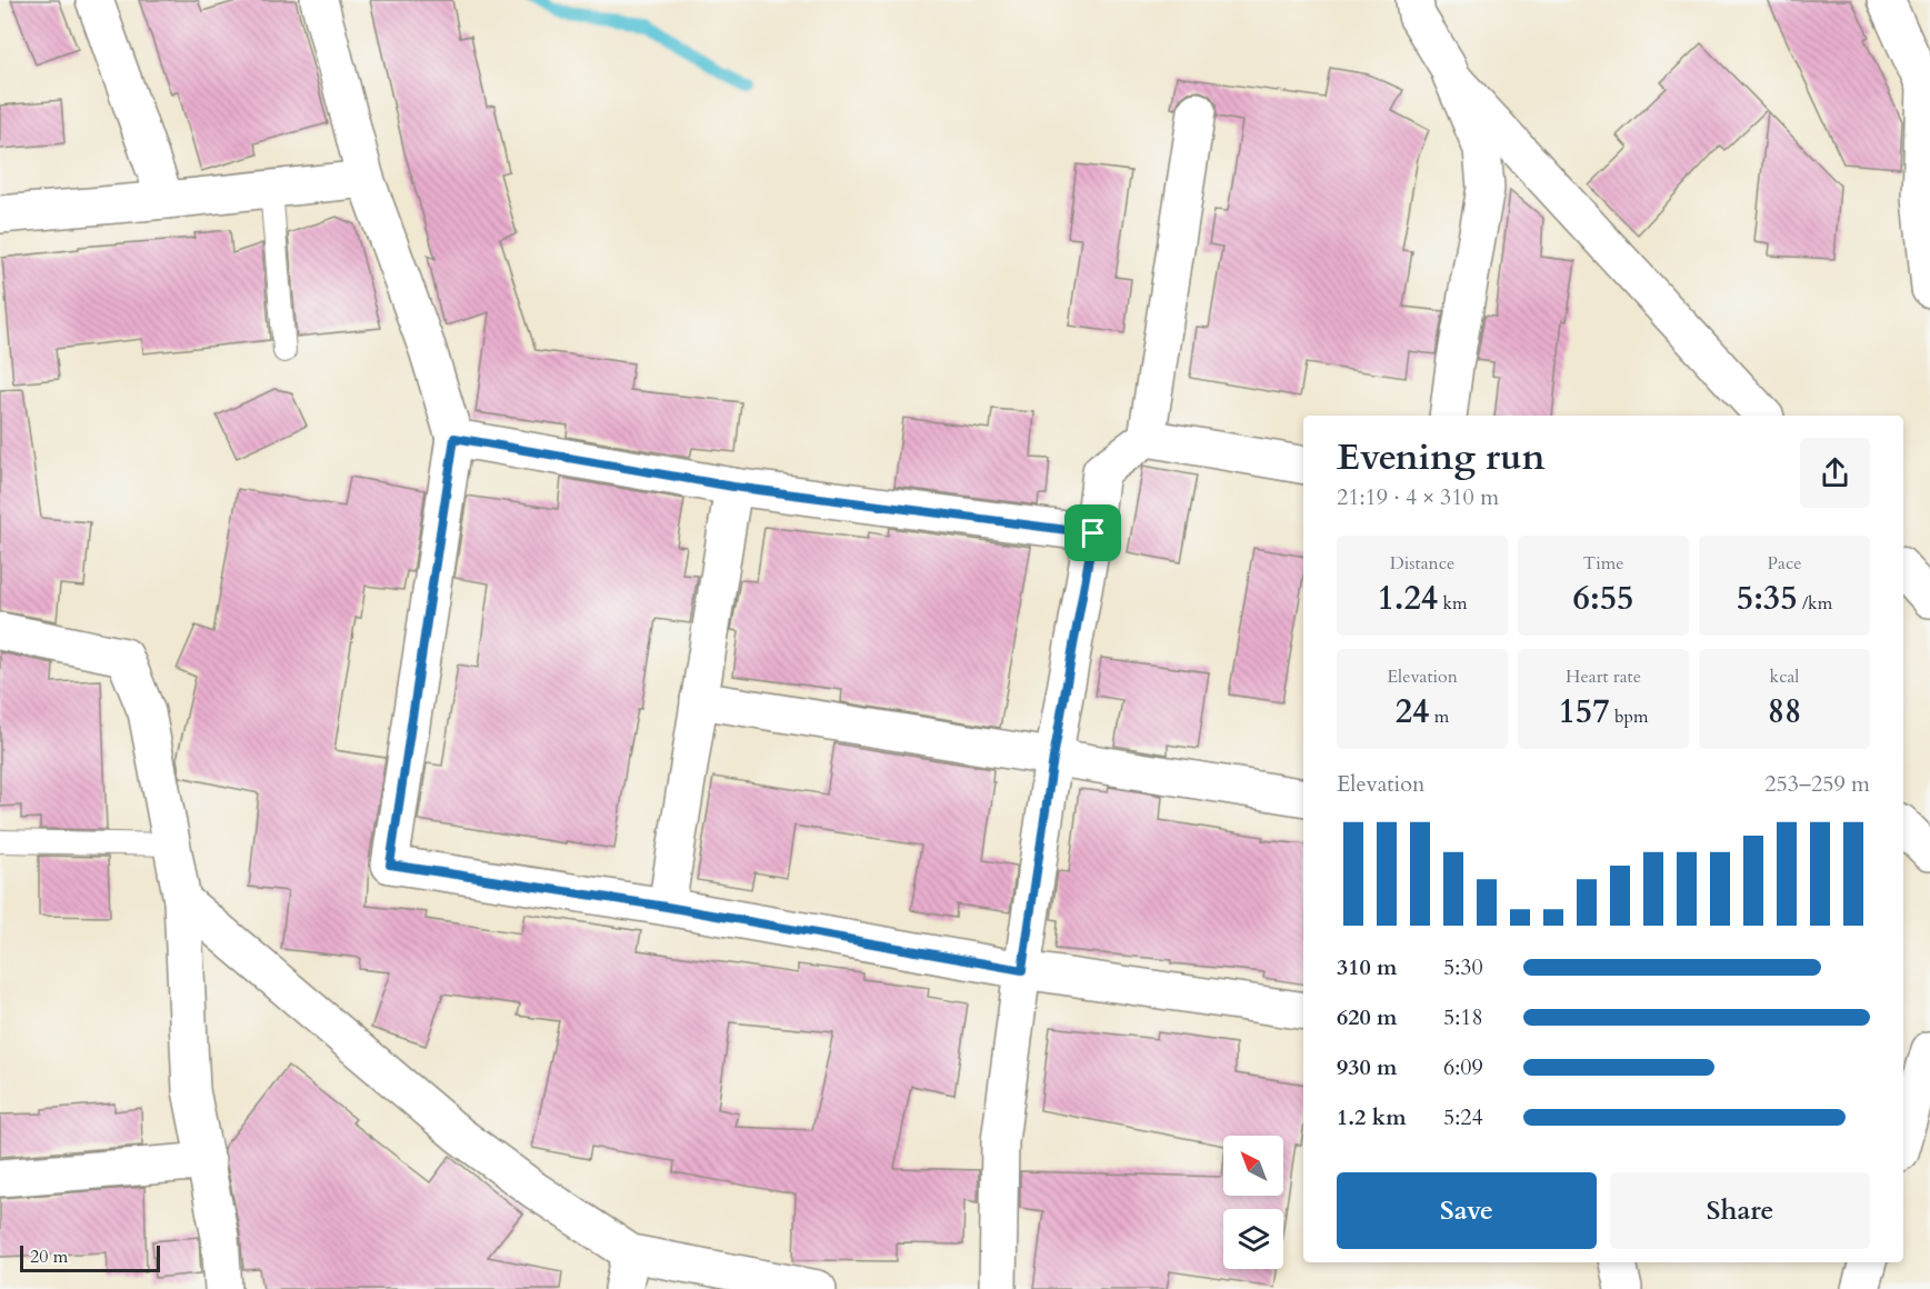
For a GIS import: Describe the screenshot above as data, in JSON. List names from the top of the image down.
{
  "scale_bar": "20 m",
  "north": "top left",
  "page": {
    "heading": ["Evening run", "21:19 · 4 × 310 m"],
    "stats": [
      ["Distance", "1.24 km"],
      ["Time", "6:55"],
      ["Pace", "5:35 /km"],
      ["Elevation", "24 m"],
      ["Heart rate", "157 bpm"],
      ["kcal", "88"]
    ],
    "chart": ["Elevation", "253–259 m"],
    "list": [
      {
        "name": "310 m",
        "note": "5:30"
      },
      {
        "name": "620 m",
        "note": "5:18"
      },
      {
        "name": "930 m",
        "note": "6:09"
      },
      {
        "name": "1.2 km",
        "note": "5:24"
      }
    ],
    "buttons": ["Save", "Share"],
    "scale": "20 m"
  }
}
